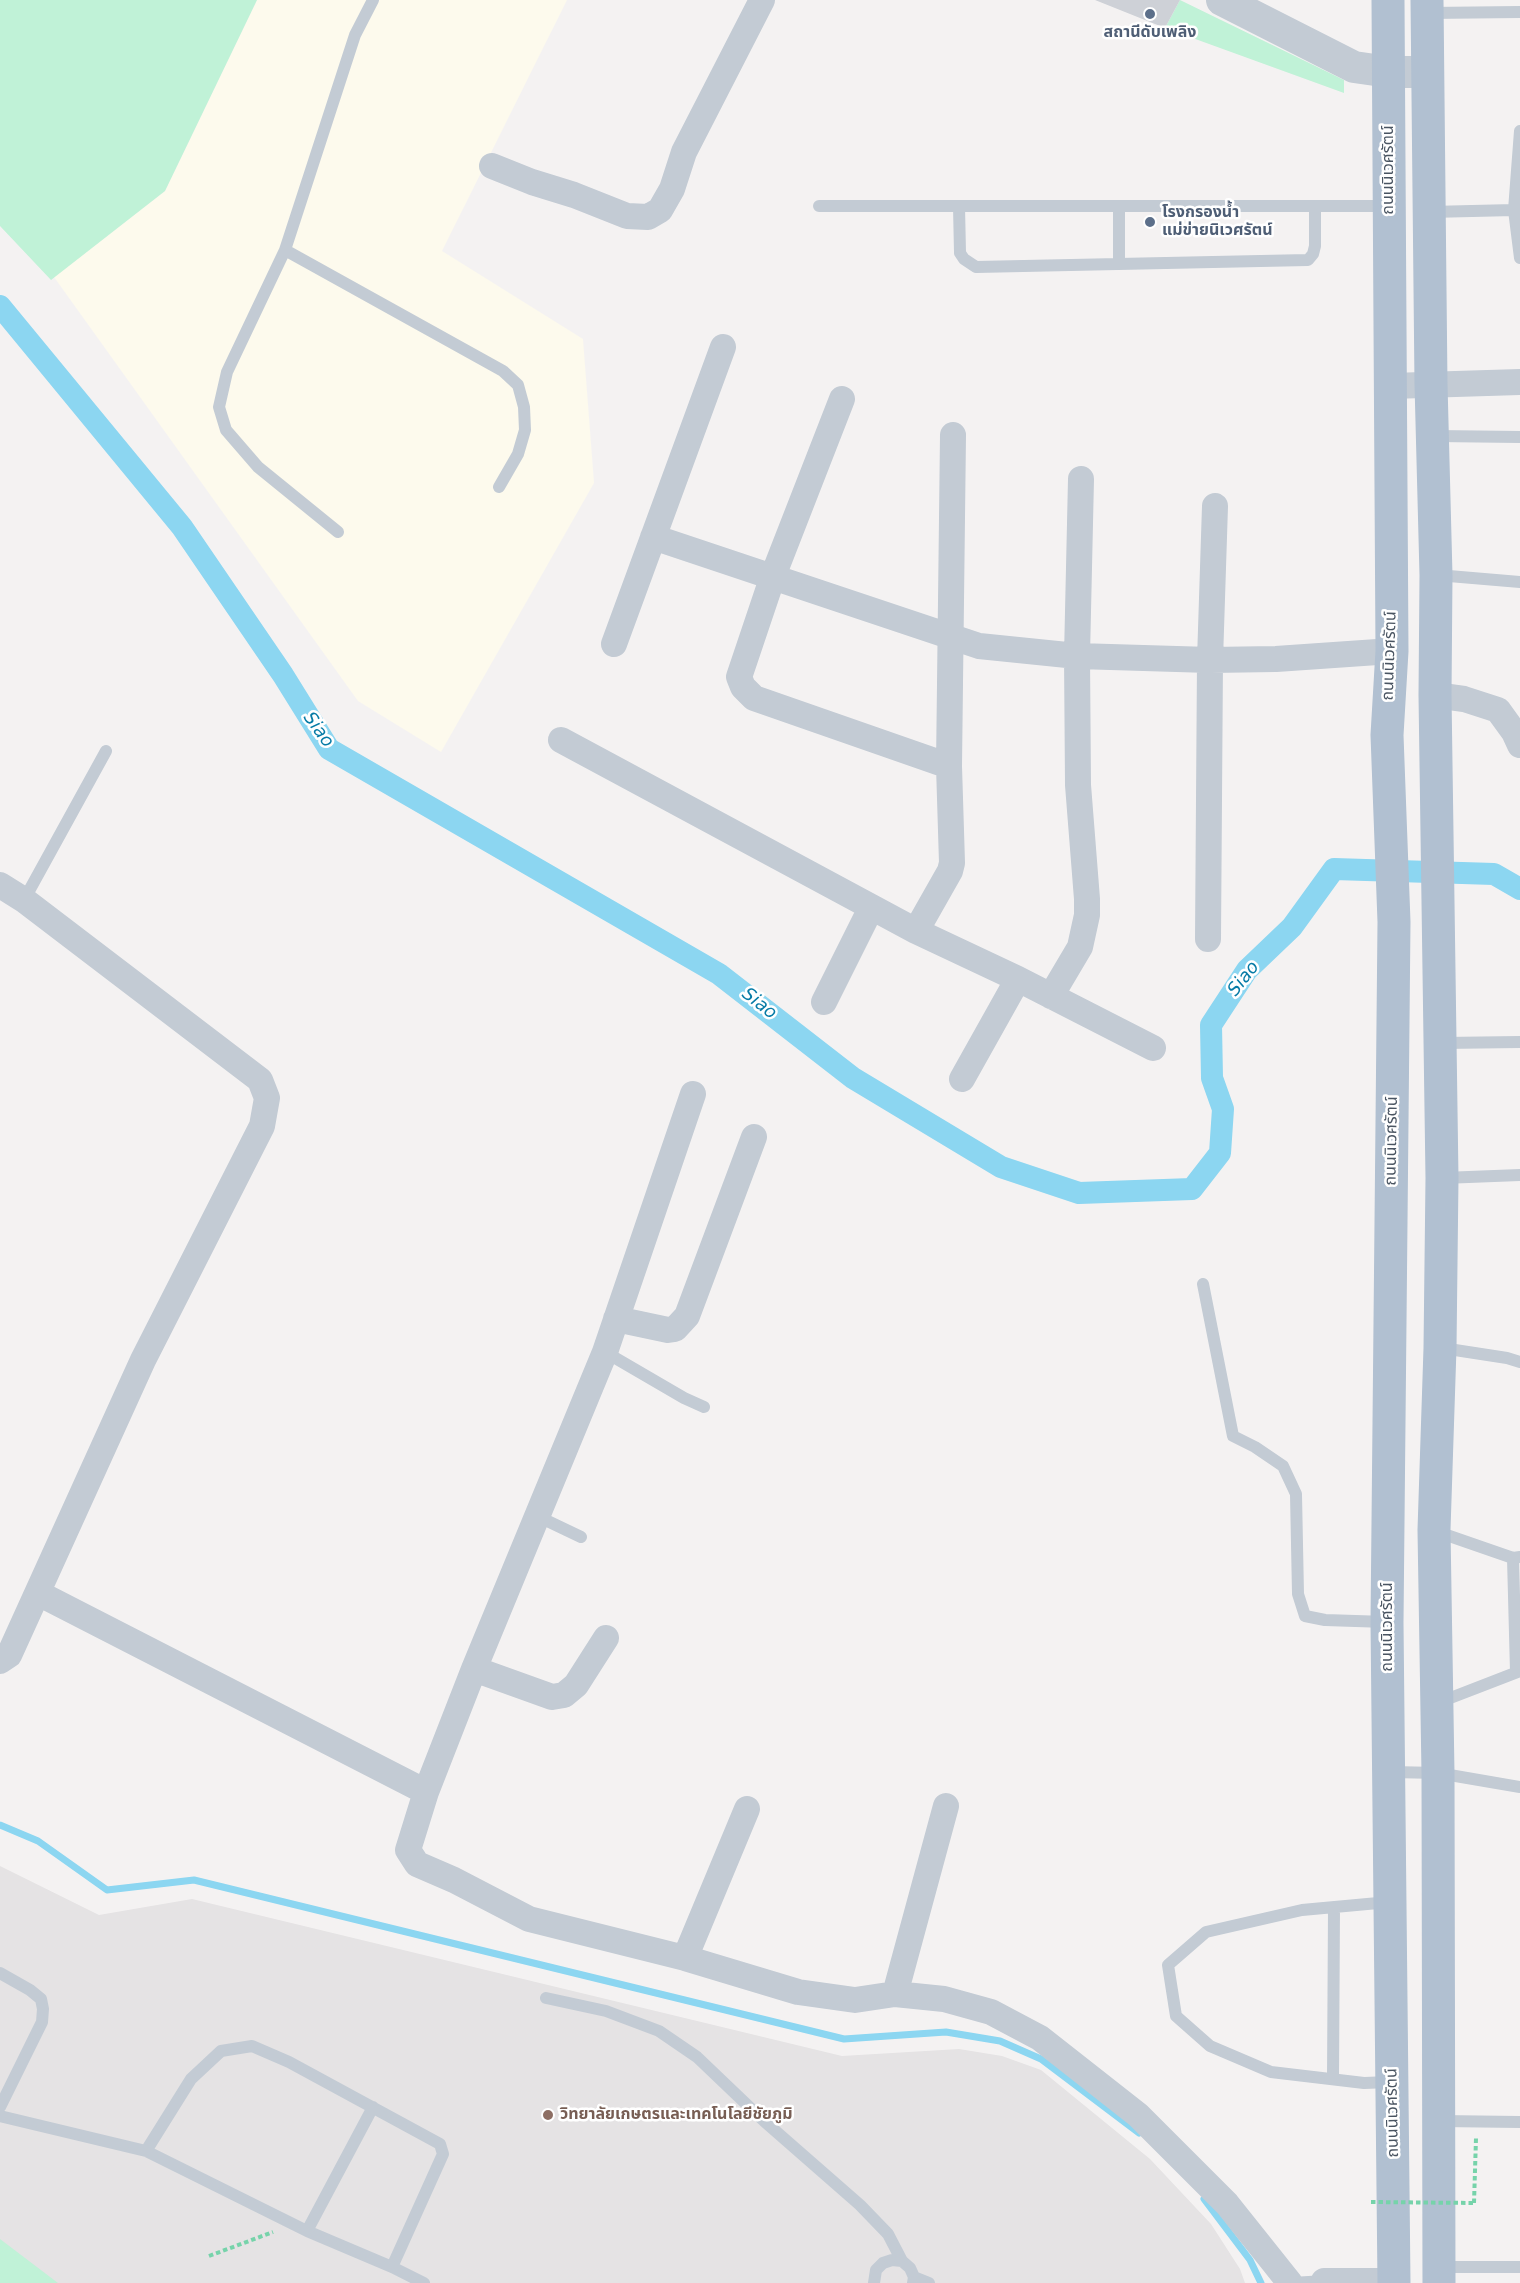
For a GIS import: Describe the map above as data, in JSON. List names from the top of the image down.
{
  "streets": {
    "main road": ["ถนนนิเวศรัตน์"]
  },
  "water": ["Siao"],
  "places": ["สถานีดับเพลิง", "โรงกรองน้ำ แม่ข่ายนิเวศรัตน์", "วิทยาลัยเกษตรและเทคโนโลยีชัยภูมิ"]
}
